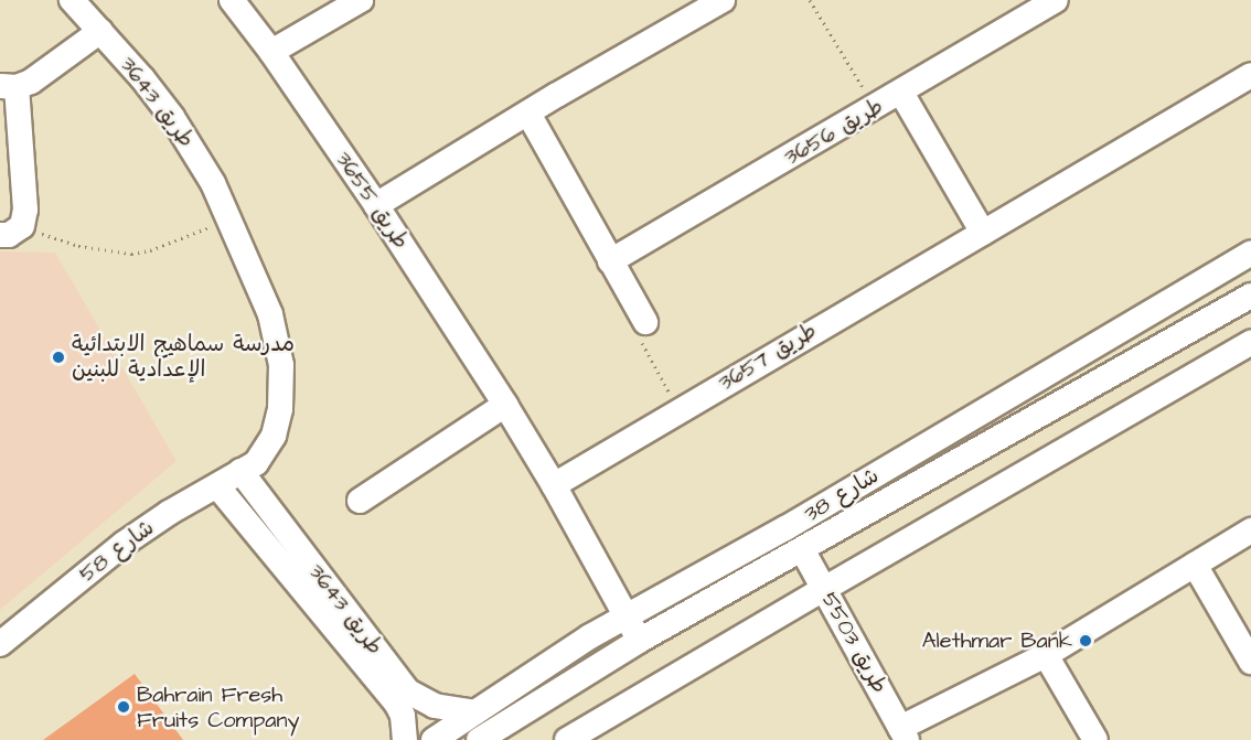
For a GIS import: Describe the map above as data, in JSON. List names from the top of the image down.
{
  "streets": {
    "street": [
      "طريق 3643",
      "طريق 3656",
      "طريق 3655",
      "طريق 3657",
      "شارع 38",
      "شارع 58",
      "طريق 5503"
    ]
  },
  "crossings": [
    ["طريق 3643", "شارع 38"],
    ["طريق 3643", "شارع 58"],
    ["طريق 3655", "طريق 3657"],
    ["طريق 3655", "شارع 38"],
    ["شارع 38", "طريق 5503"]
  ],
  "places": ["مدرسة سماهيج الابتدائية الإعدادية للبنين", "Alethmar Bank", "Bahrain Fresh Fruits Company"]
}
